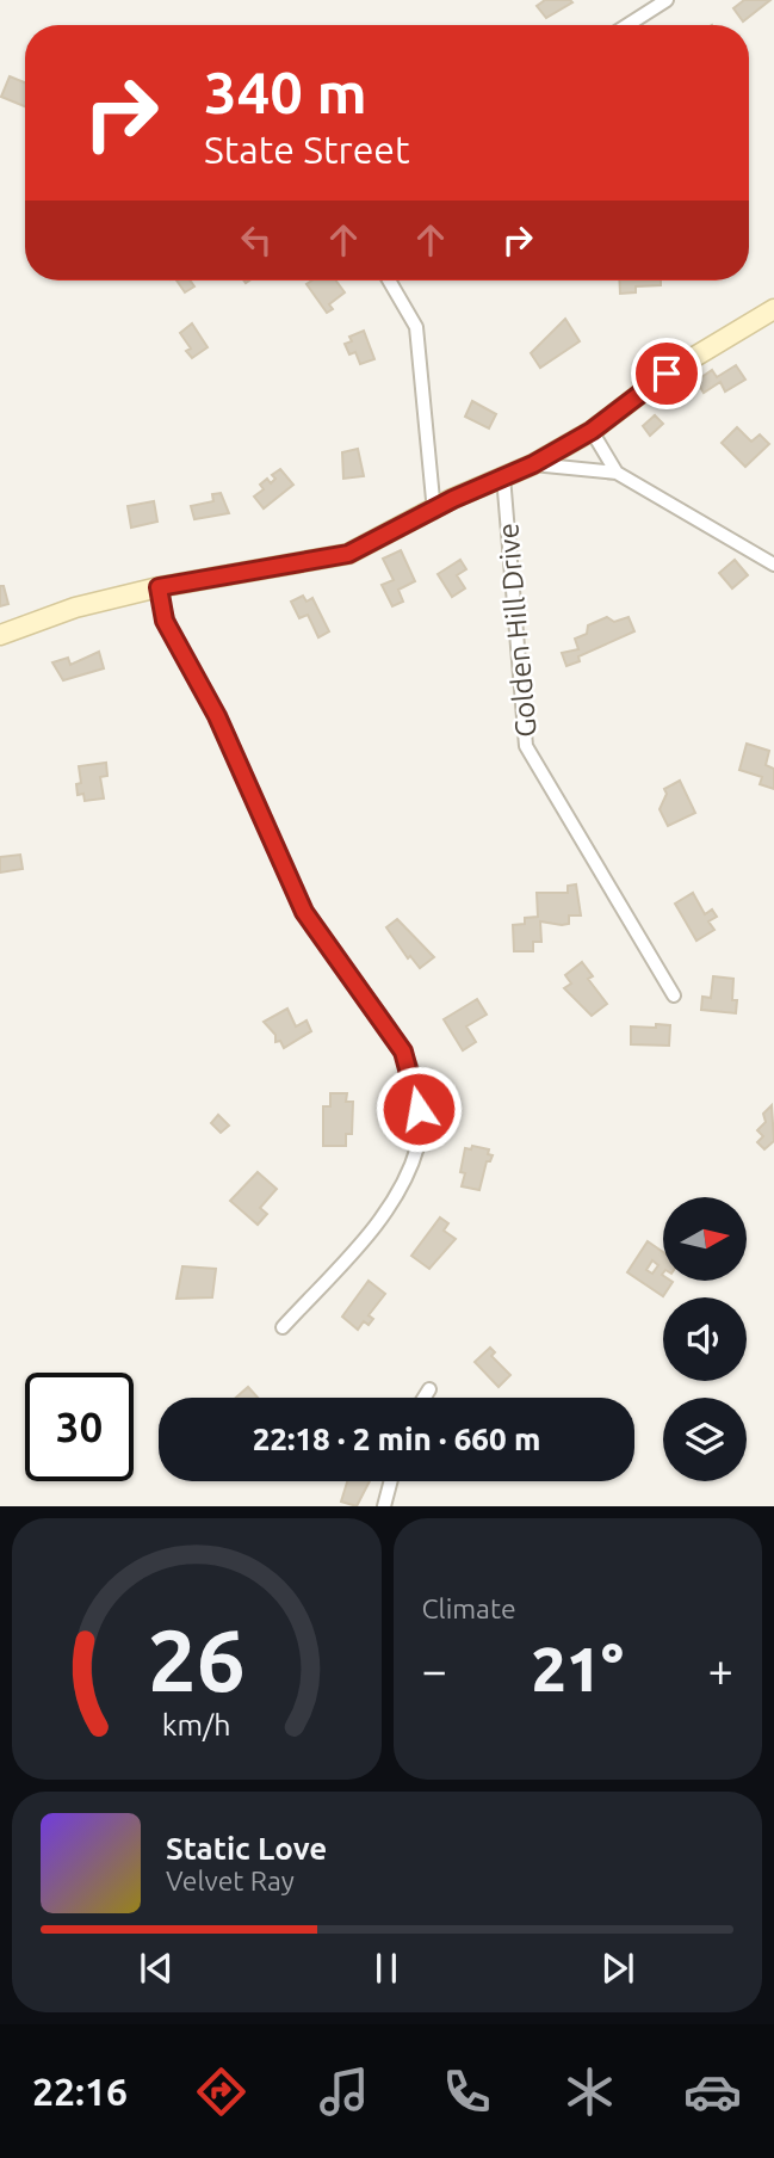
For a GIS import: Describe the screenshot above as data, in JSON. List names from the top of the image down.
{
  "streets": {
    "street": ["Golden Hill Drive"]
  },
  "north": "right",
  "page": {
    "turn": ["340 m", "State Street"],
    "limit": "30",
    "trip": "22:18 · 2 min · 660 m",
    "tile": "Climate",
    "heat": ["−", "21°", "+"],
    "song": ["Static Love", "Velvet Ray"],
    "tabs": "22:16",
    "gauge": ["26", "km/h"]
  }
}
